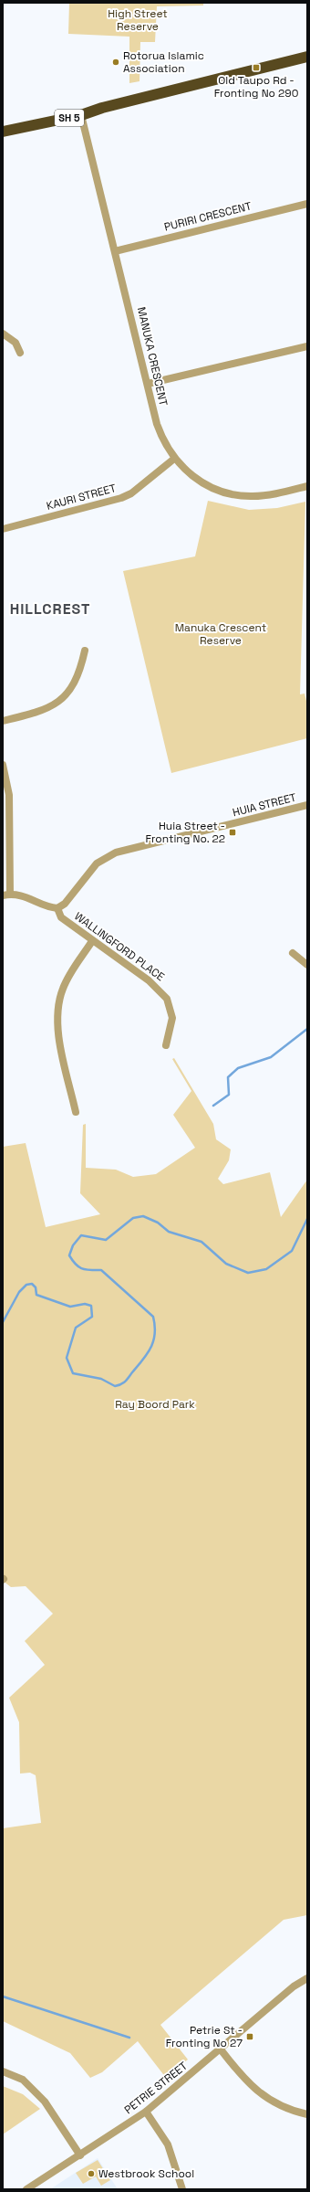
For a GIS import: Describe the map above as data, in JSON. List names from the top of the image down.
{
  "streets": {
    "highway": ["SH 5"],
    "street": [
      "PURIRI CRESCENT",
      "MANUKA CRESCENT",
      "KAURI STREET",
      "HUIA STREET",
      "WALLINGFORD PLACE",
      "PETRIE STREET"
    ]
  },
  "crossings": [
    ["SH 5", "MANUKA CRESCENT"],
    ["PURIRI CRESCENT", "MANUKA CRESCENT"],
    ["MANUKA CRESCENT", "KAURI STREET"],
    ["HUIA STREET", "WALLINGFORD PLACE"]
  ],
  "districts": ["HILLCREST"],
  "parks": ["High Street Reserve", "Manuka Crescent Reserve", "Ray Boord Park"],
  "places": {
    "other": ["Rotorua Islamic Association", "Westbrook School"],
    "transit": ["Old Taupo Rd - Fronting No 290", "Huia Street - Fronting No. 22", "Petrie St - Fronting No 27"]
  }
}
